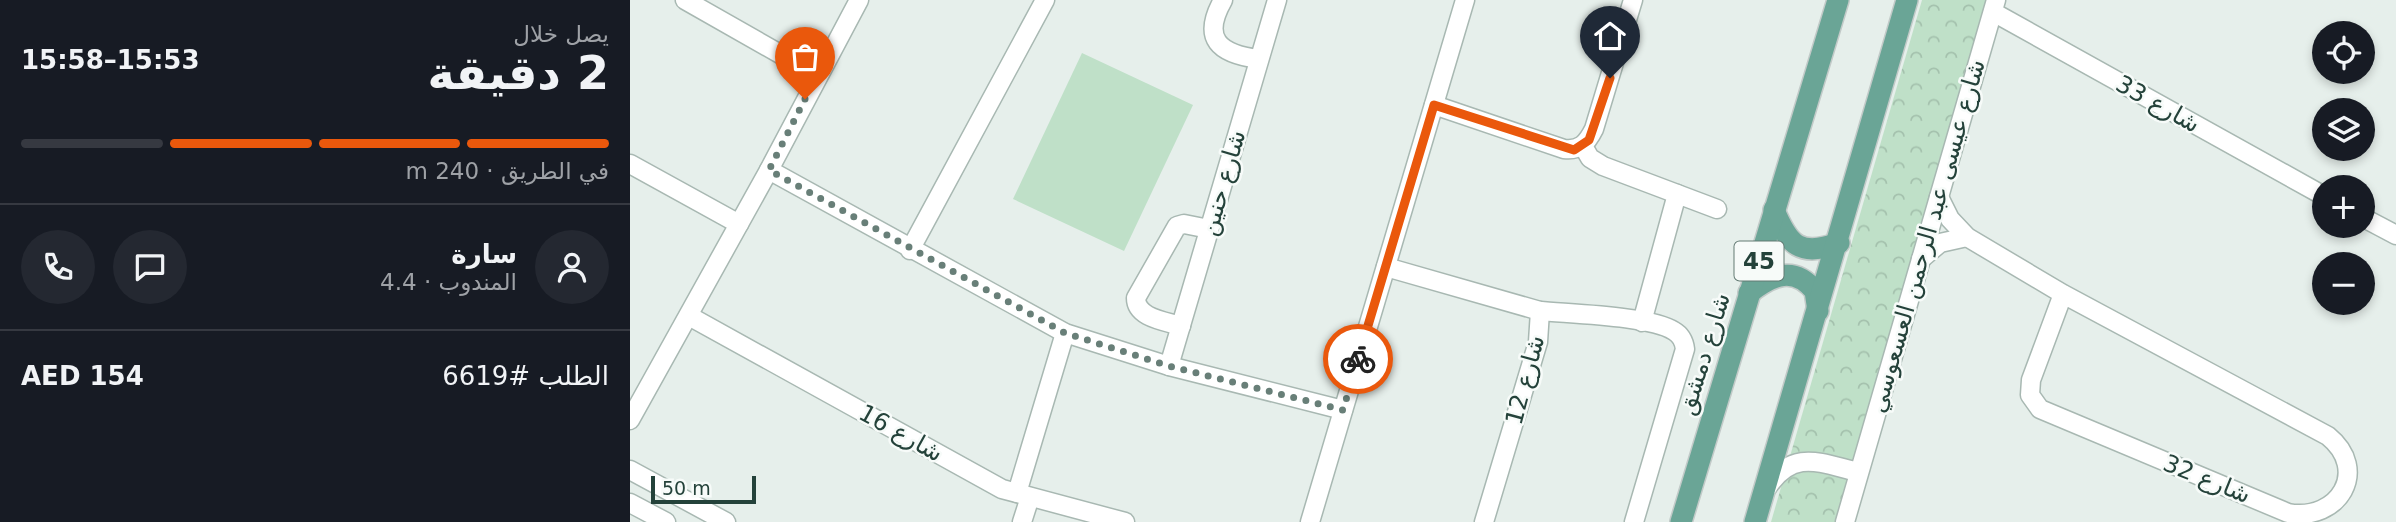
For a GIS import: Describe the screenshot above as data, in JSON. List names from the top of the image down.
{
  "streets": {
    "main road": ["45", "شارع دمشق"],
    "street": [
      "شارع 33",
      "شارع حنين",
      "شارع عيسى عبد الرحمن العسعوسي",
      "شارع 12",
      "شارع 16",
      "شارع 32"
    ]
  },
  "crossings": [
    ["شارع 33", "شارع عيسى عبد الرحمن العسعوسي"],
    ["شارع عيسى عبد الرحمن العسعوسي", "شارع 32"]
  ],
  "scale_bar": "50 m",
  "page": {
    "heading": ["2 دقيقة", "يصل خلال", "15:53–15:58"],
    "panel": [
      "سارة",
      "المندوب · 4.4",
      "الطلب #6619",
      "AED 154"
    ],
    "map_buttons": ["+", "−"],
    "bar": "في الطريق · 240 m",
    "scale": "50 m"
  }
}
